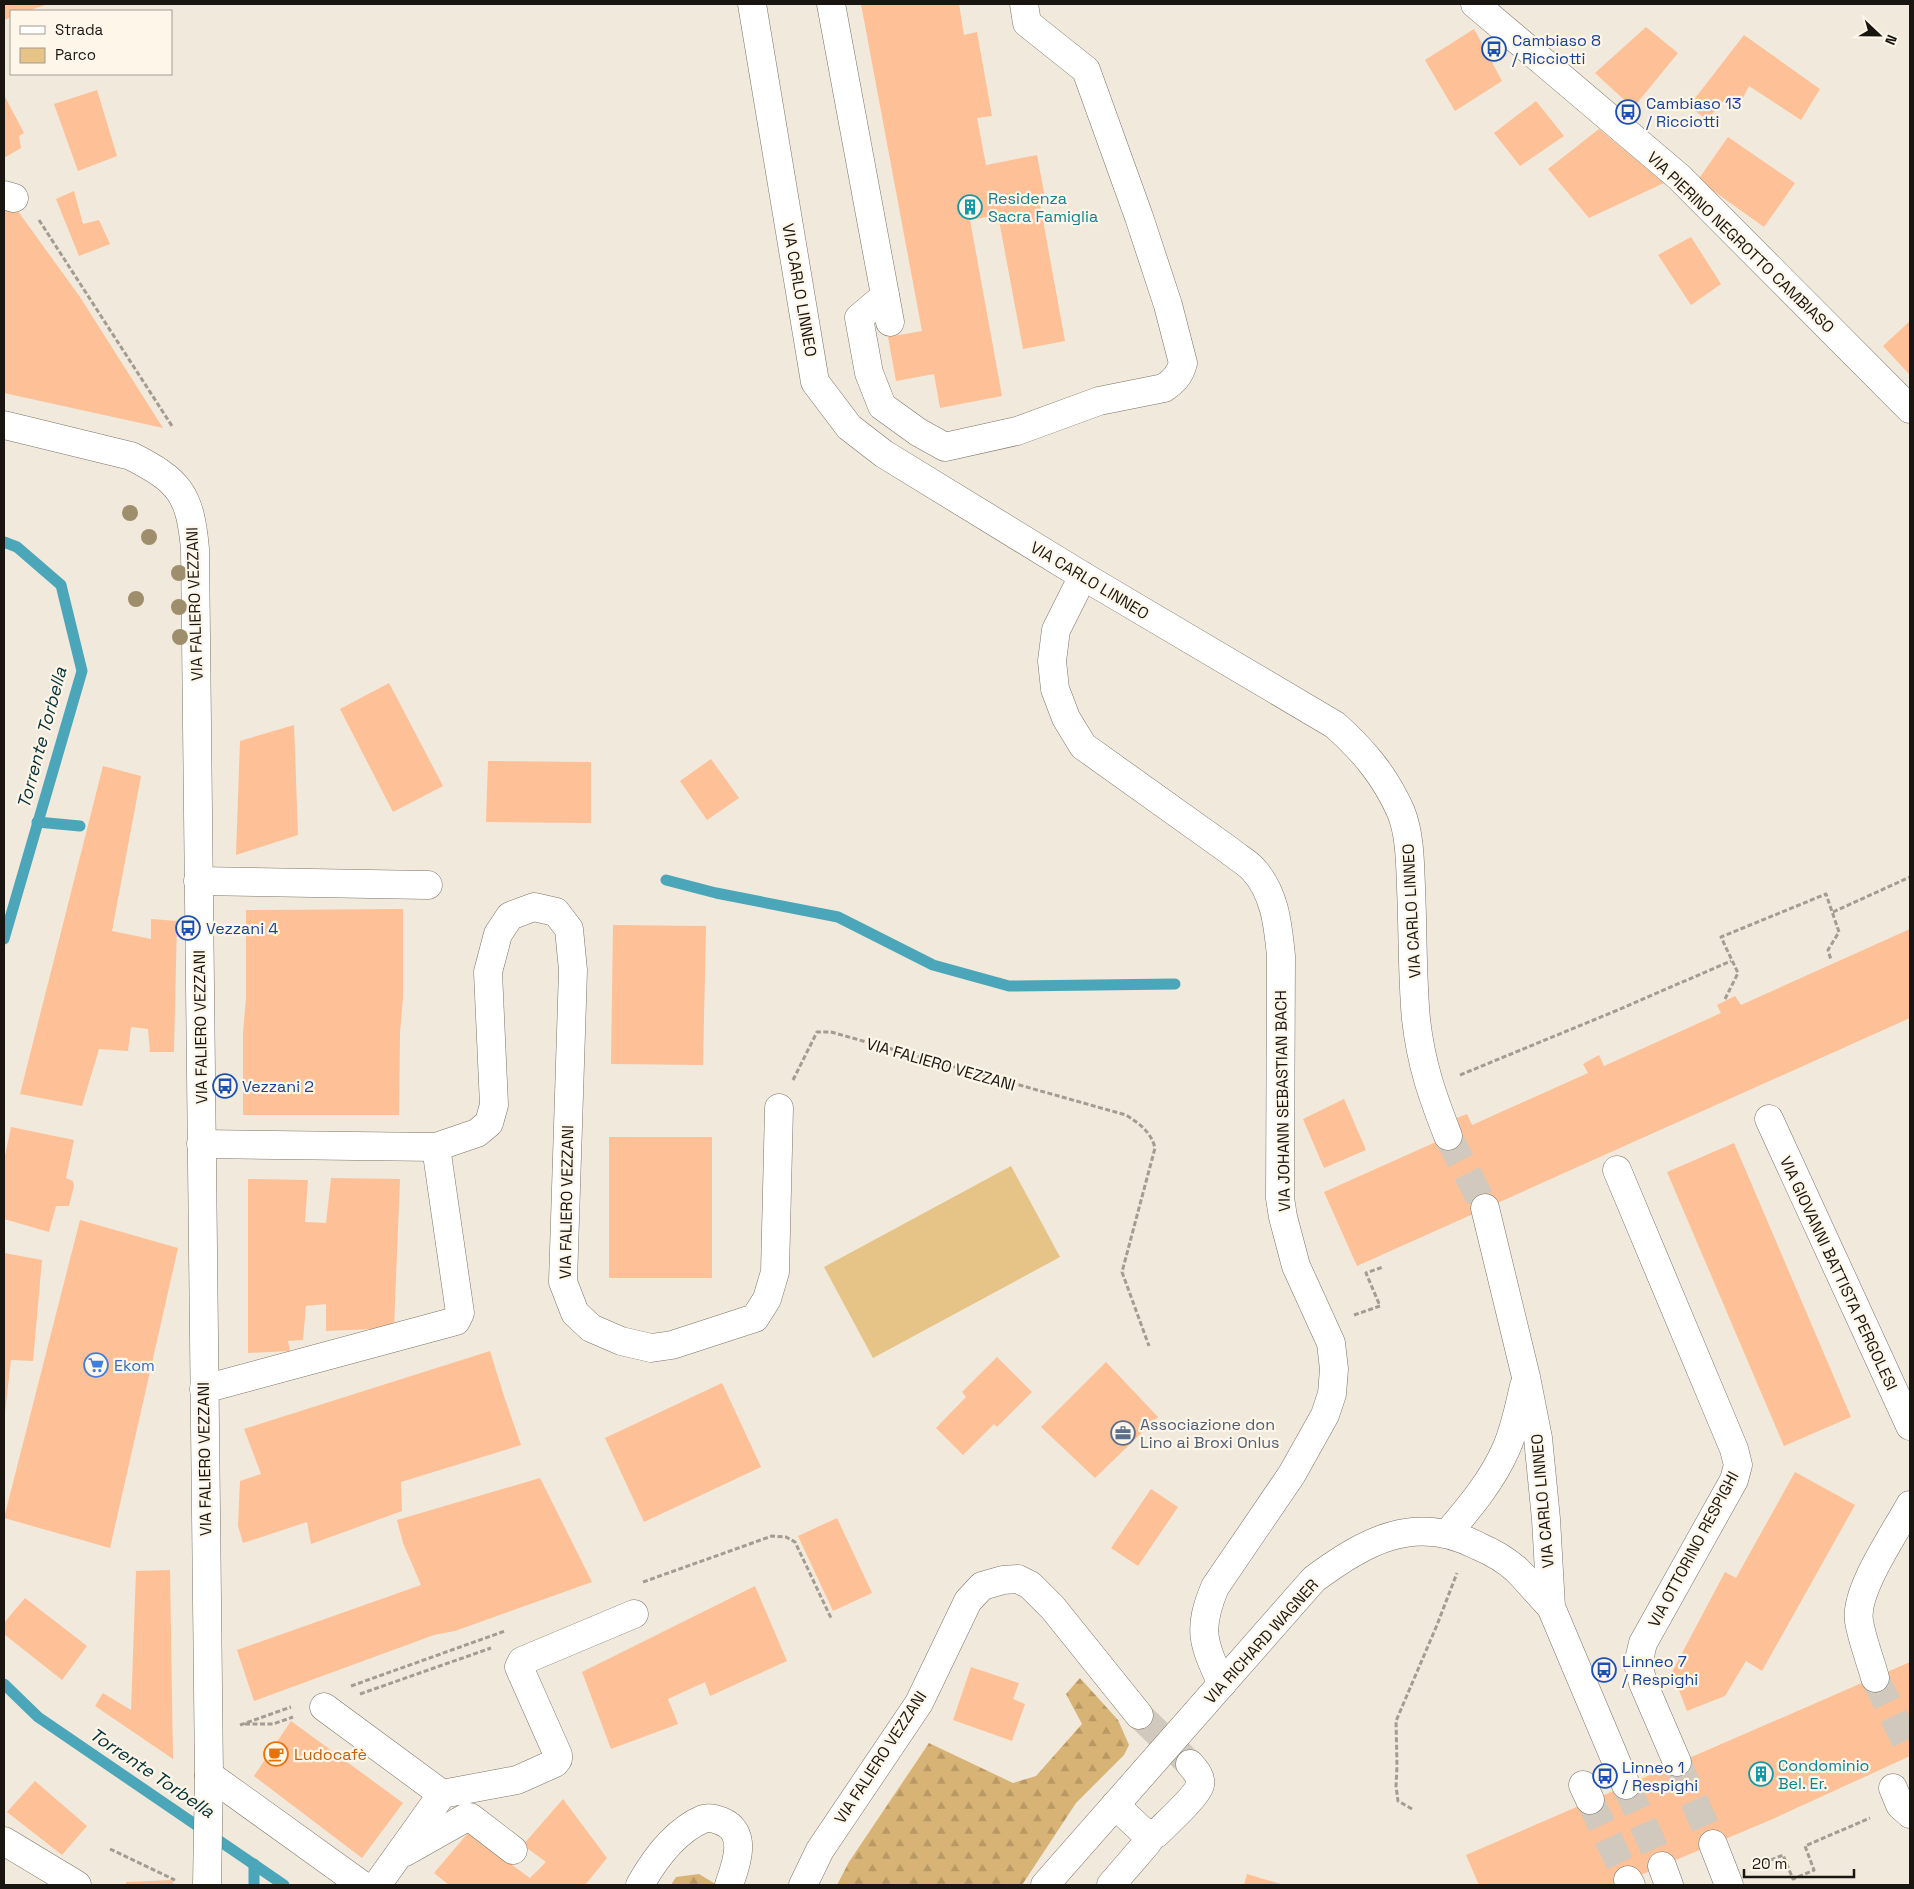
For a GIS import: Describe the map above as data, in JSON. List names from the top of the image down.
{
  "streets": {
    "street": [
      "VIA PIERINO NEGROTTO CAMBIASO",
      "VIA CARLO LINNEO",
      "VIA FALIERO VEZZANI",
      "VIA JOHANN SEBASTIAN BACH",
      "VIA GIOVANNI BATTISTA PERGOLESI",
      "VIA OTTORINO RESPIGHI",
      "VIA RICHARD WAGNER"
    ]
  },
  "crossings": [
    ["VIA CARLO LINNEO", "VIA JOHANN SEBASTIAN BACH"],
    ["VIA CARLO LINNEO", "VIA RICHARD WAGNER"],
    ["VIA JOHANN SEBASTIAN BACH", "VIA RICHARD WAGNER"]
  ],
  "water": ["Torrente Torbella"],
  "places": {
    "bus stop": [
      "Cambiaso 8 / Ricciotti",
      "Cambiaso 13 / Ricciotti",
      "Vezzani 4",
      "Vezzani 2",
      "Linneo 7 / Respighi",
      "Linneo 1 / Respighi"
    ],
    "building": ["Residenza Sacra Famiglia", "Condominio Bel. Er."],
    "supermarket": ["Ekom"],
    "office": ["Associazione don Lino ai Broxi Onlus"],
    "cafe": ["Ludocafè"]
  },
  "legend": ["Strada", "Parco"],
  "scale_bar": "20 m",
  "north": "right"
}
